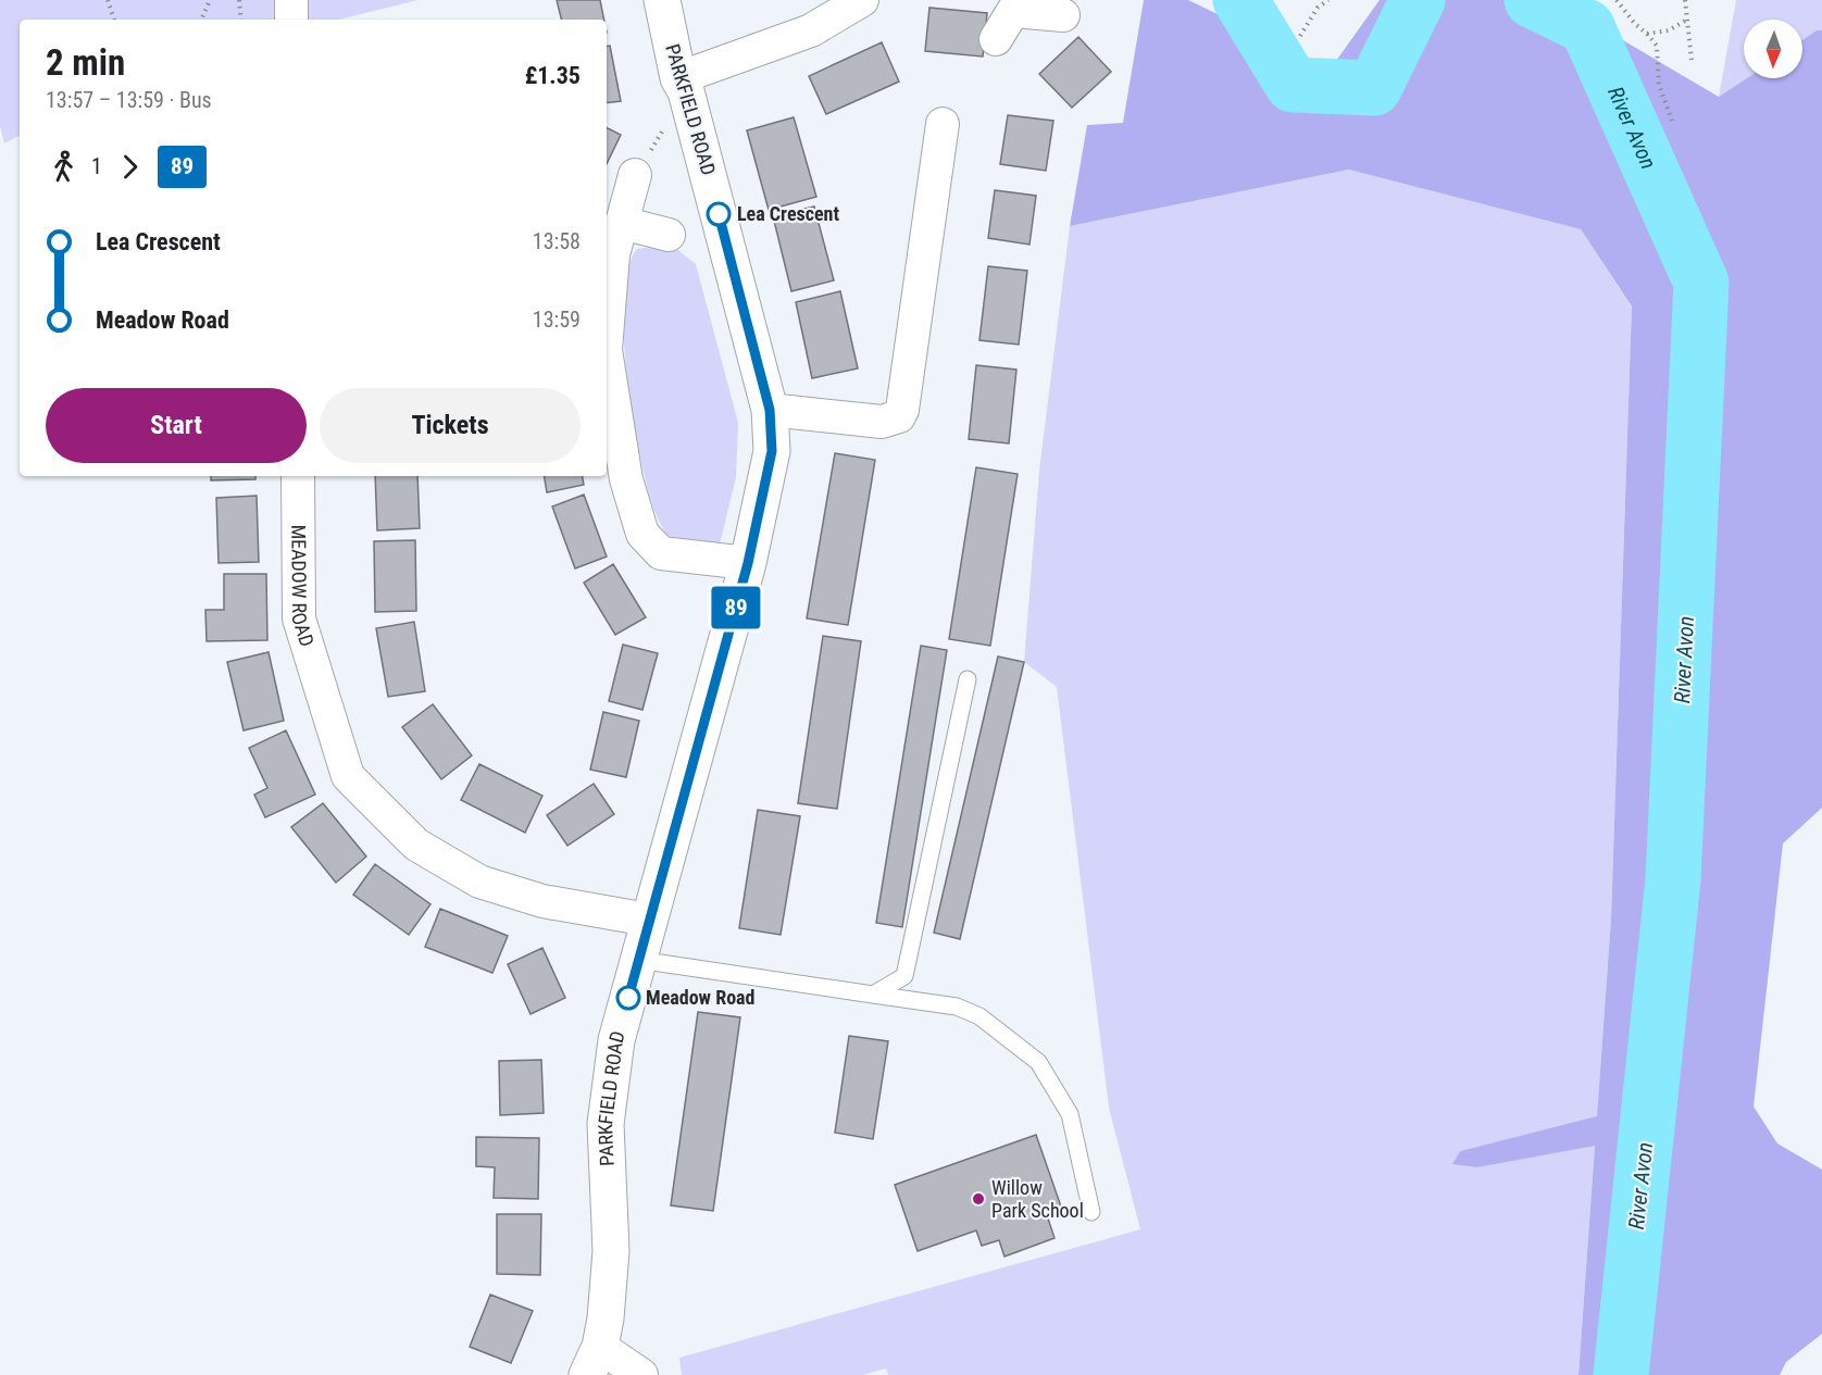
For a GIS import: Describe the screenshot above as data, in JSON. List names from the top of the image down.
{
  "streets": {
    "street": ["PARKFIELD ROAD", "MEADOW ROAD"]
  },
  "crossings": [
    ["PARKFIELD ROAD", "MEADOW ROAD"]
  ],
  "water": ["River Avon"],
  "places": ["Lea Crescent", "Meadow Road", "Willow Park School"],
  "lines": ["bus line 89"],
  "north": "bottom",
  "page": {
    "on_map": "89",
    "heading": ["2 min", "13:57 – 13:59 · Bus", "£1.35"],
    "legs": ["1", "89"],
    "list": [
      {
        "name": "Lea Crescent",
        "value": "13:58"
      },
      {
        "name": "Meadow Road",
        "value": "13:59"
      }
    ],
    "buttons": ["Start", "Tickets"]
  }
}
